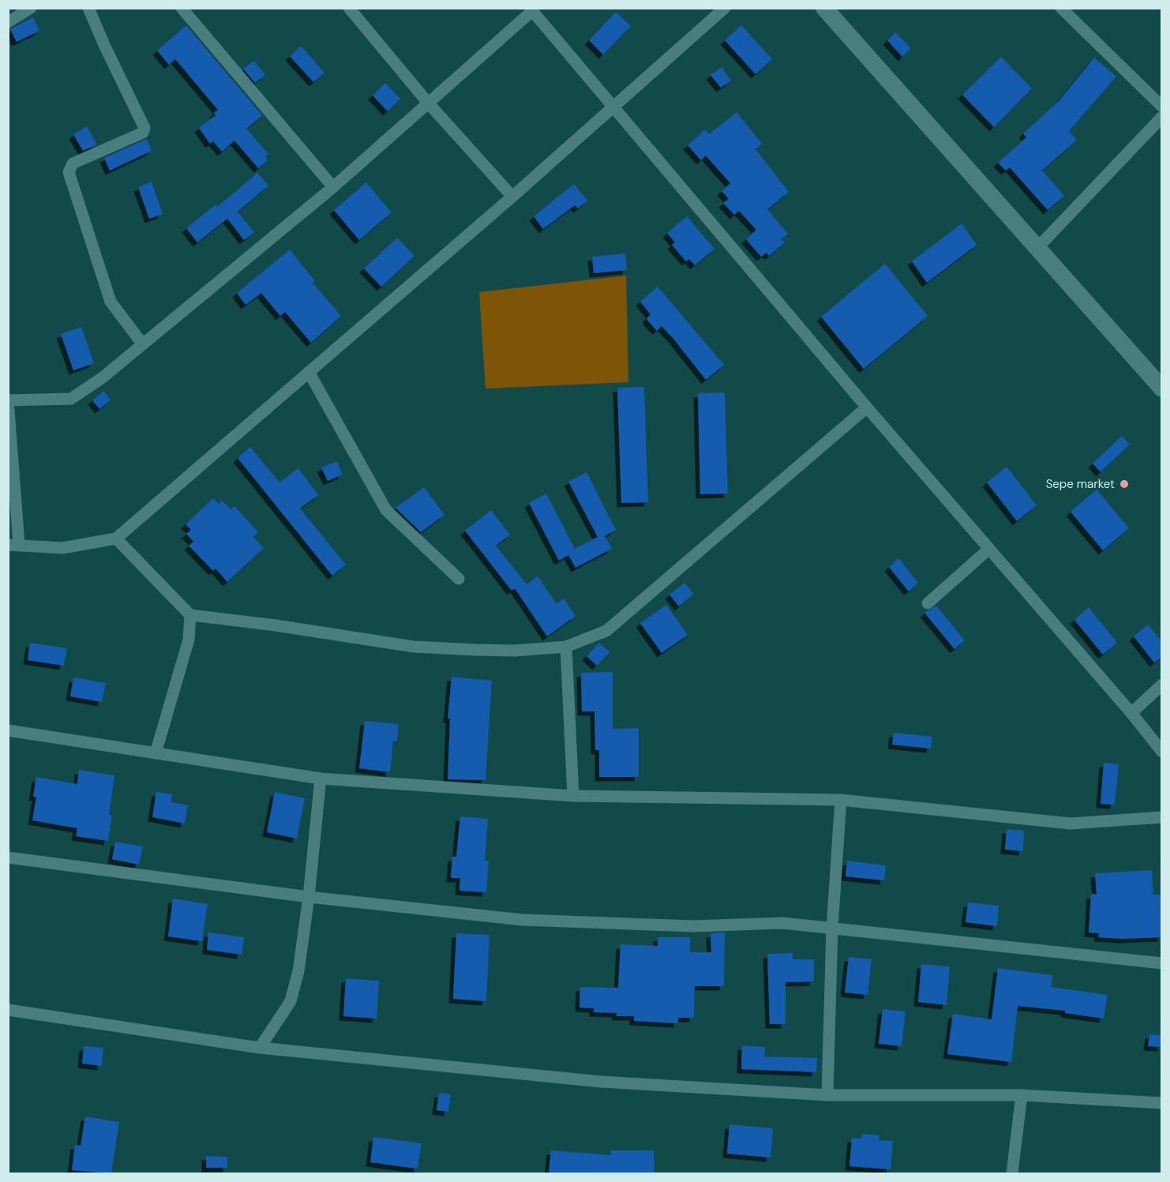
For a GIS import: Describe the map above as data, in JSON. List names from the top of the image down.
{
  "places": ["Sepe market"]
}
